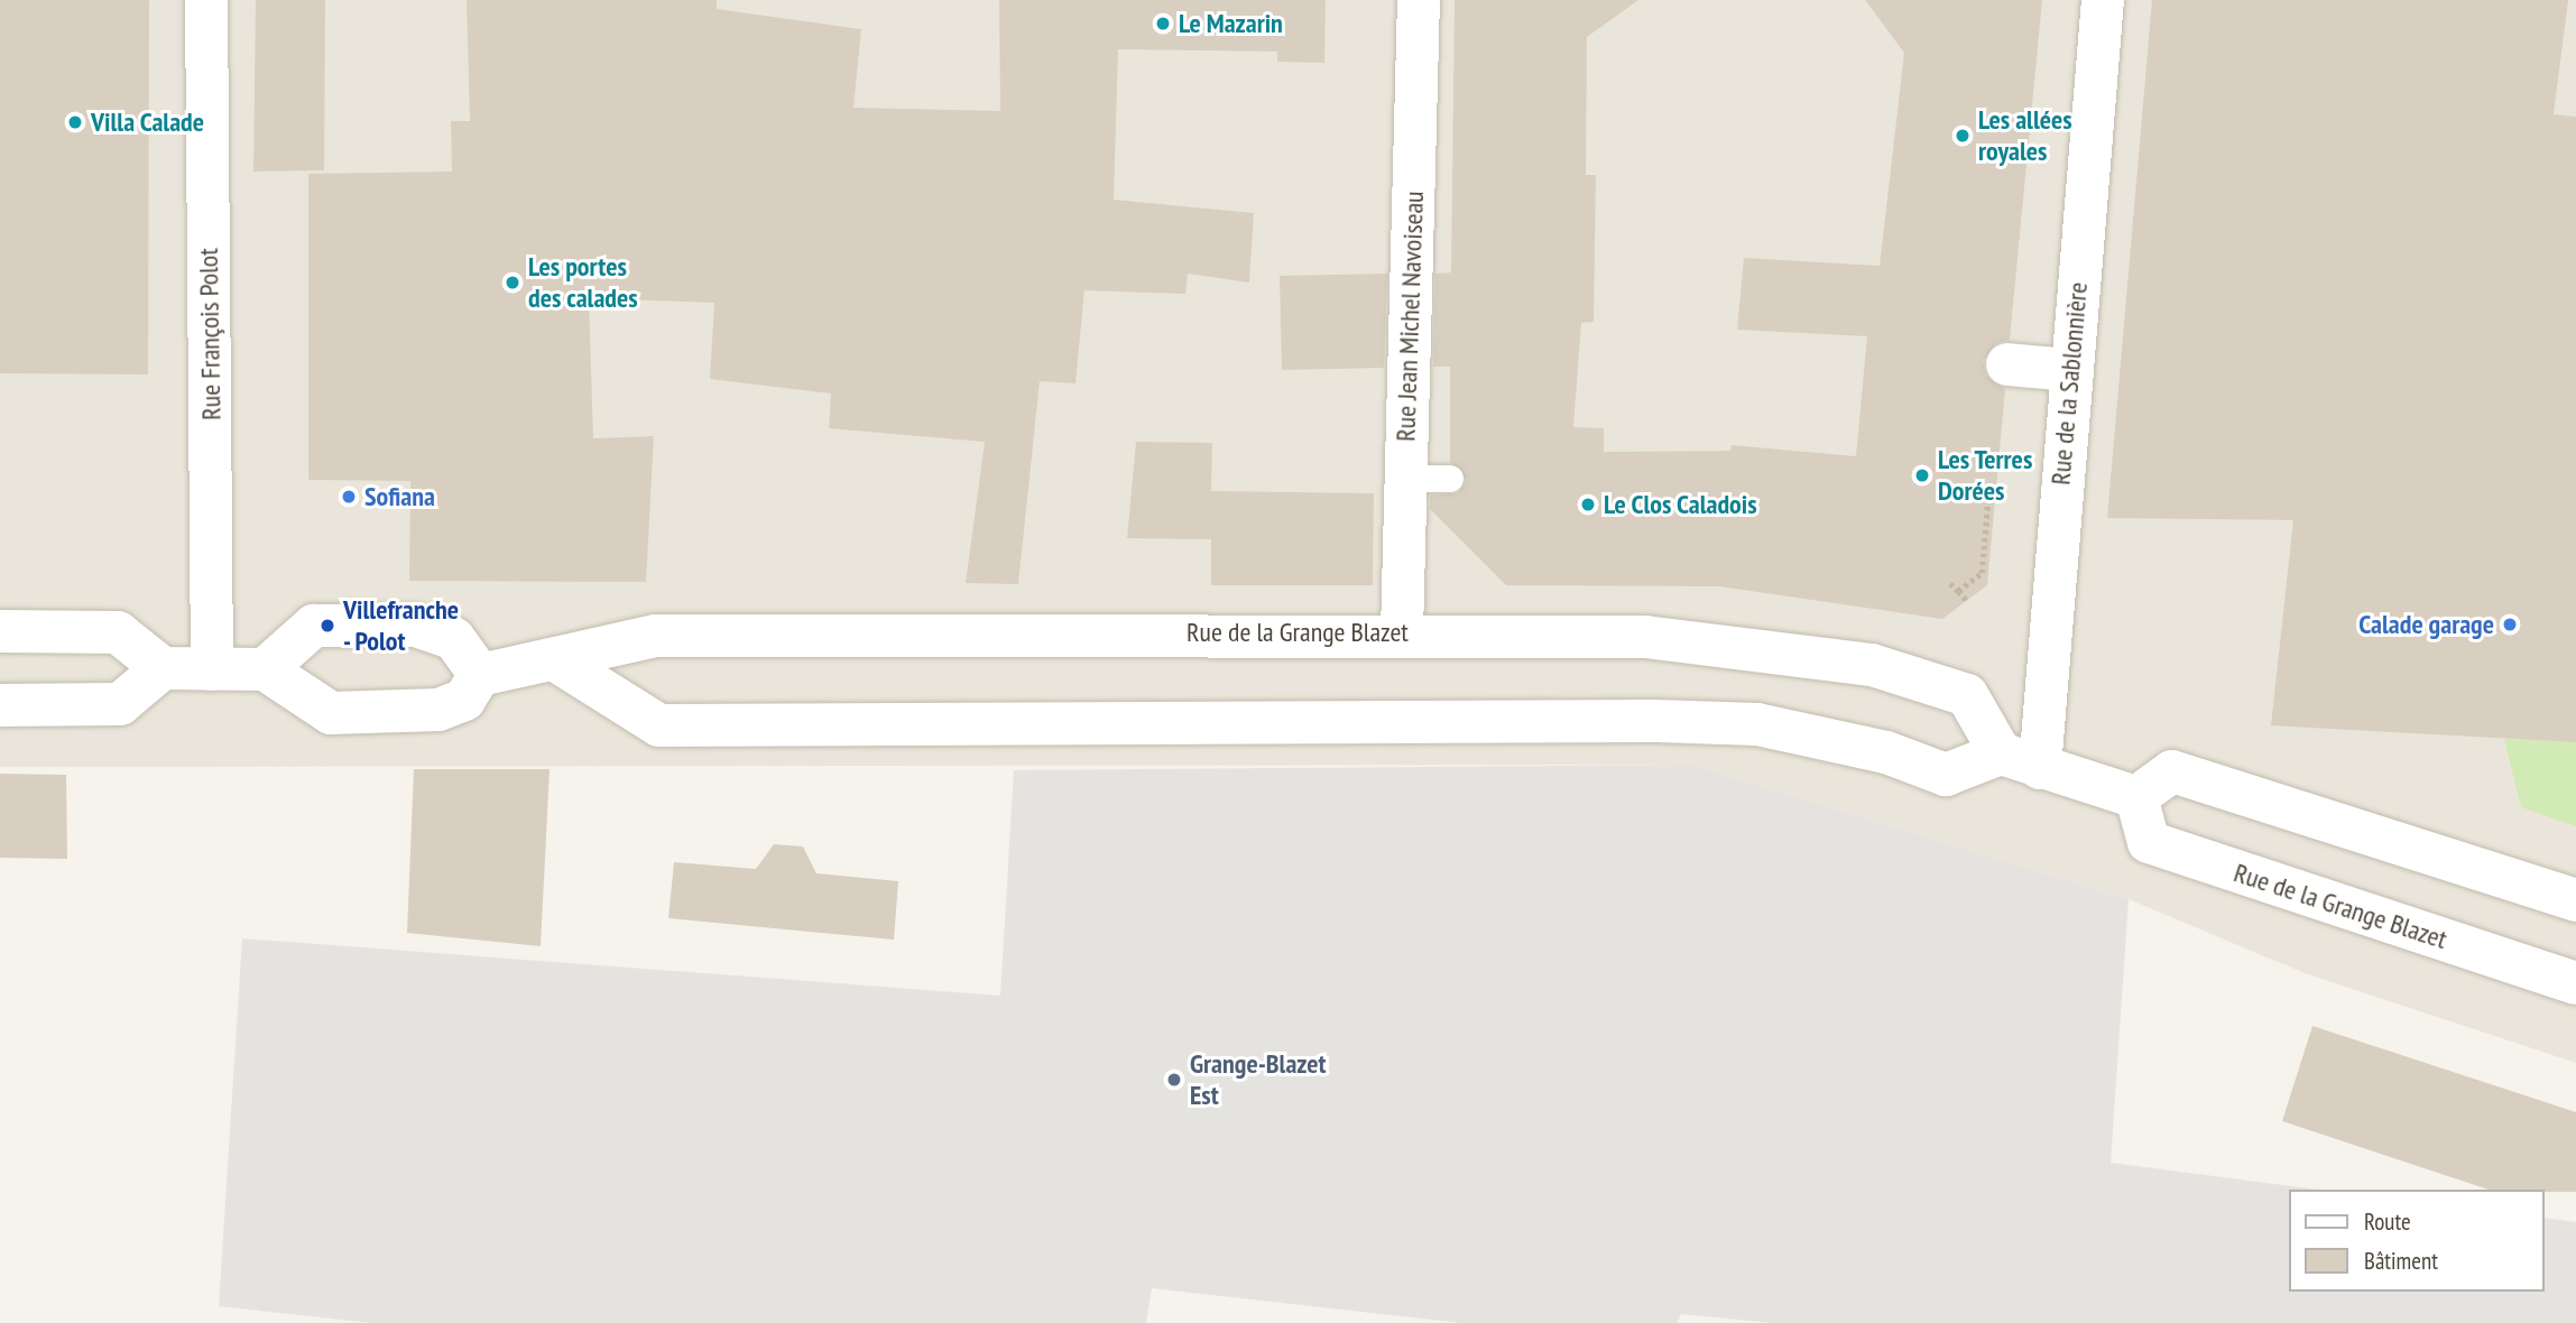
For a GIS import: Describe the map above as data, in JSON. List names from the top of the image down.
{
  "streets": {
    "street": [
      "Rue Jean Michel Navoiseau",
      "Rue François Polot",
      "Rue de la Sablonnière",
      "Rue de la Grange Blazet"
    ]
  },
  "crossings": [
    ["Rue Jean Michel Navoiseau", "Rue de la Grange Blazet"],
    ["Rue de la Sablonnière", "Rue de la Grange Blazet"]
  ],
  "places": [
    "Le Mazarin",
    "Villa Calade",
    "Les allées royales",
    "Les portes des calades",
    "Les Terres Dorées",
    "Sofiana",
    "Le Clos Caladois",
    "Calade garage",
    "Villefranche - Polot",
    "Grange-Blazet Est"
  ],
  "legend": ["Route", "Bâtiment"]
}
